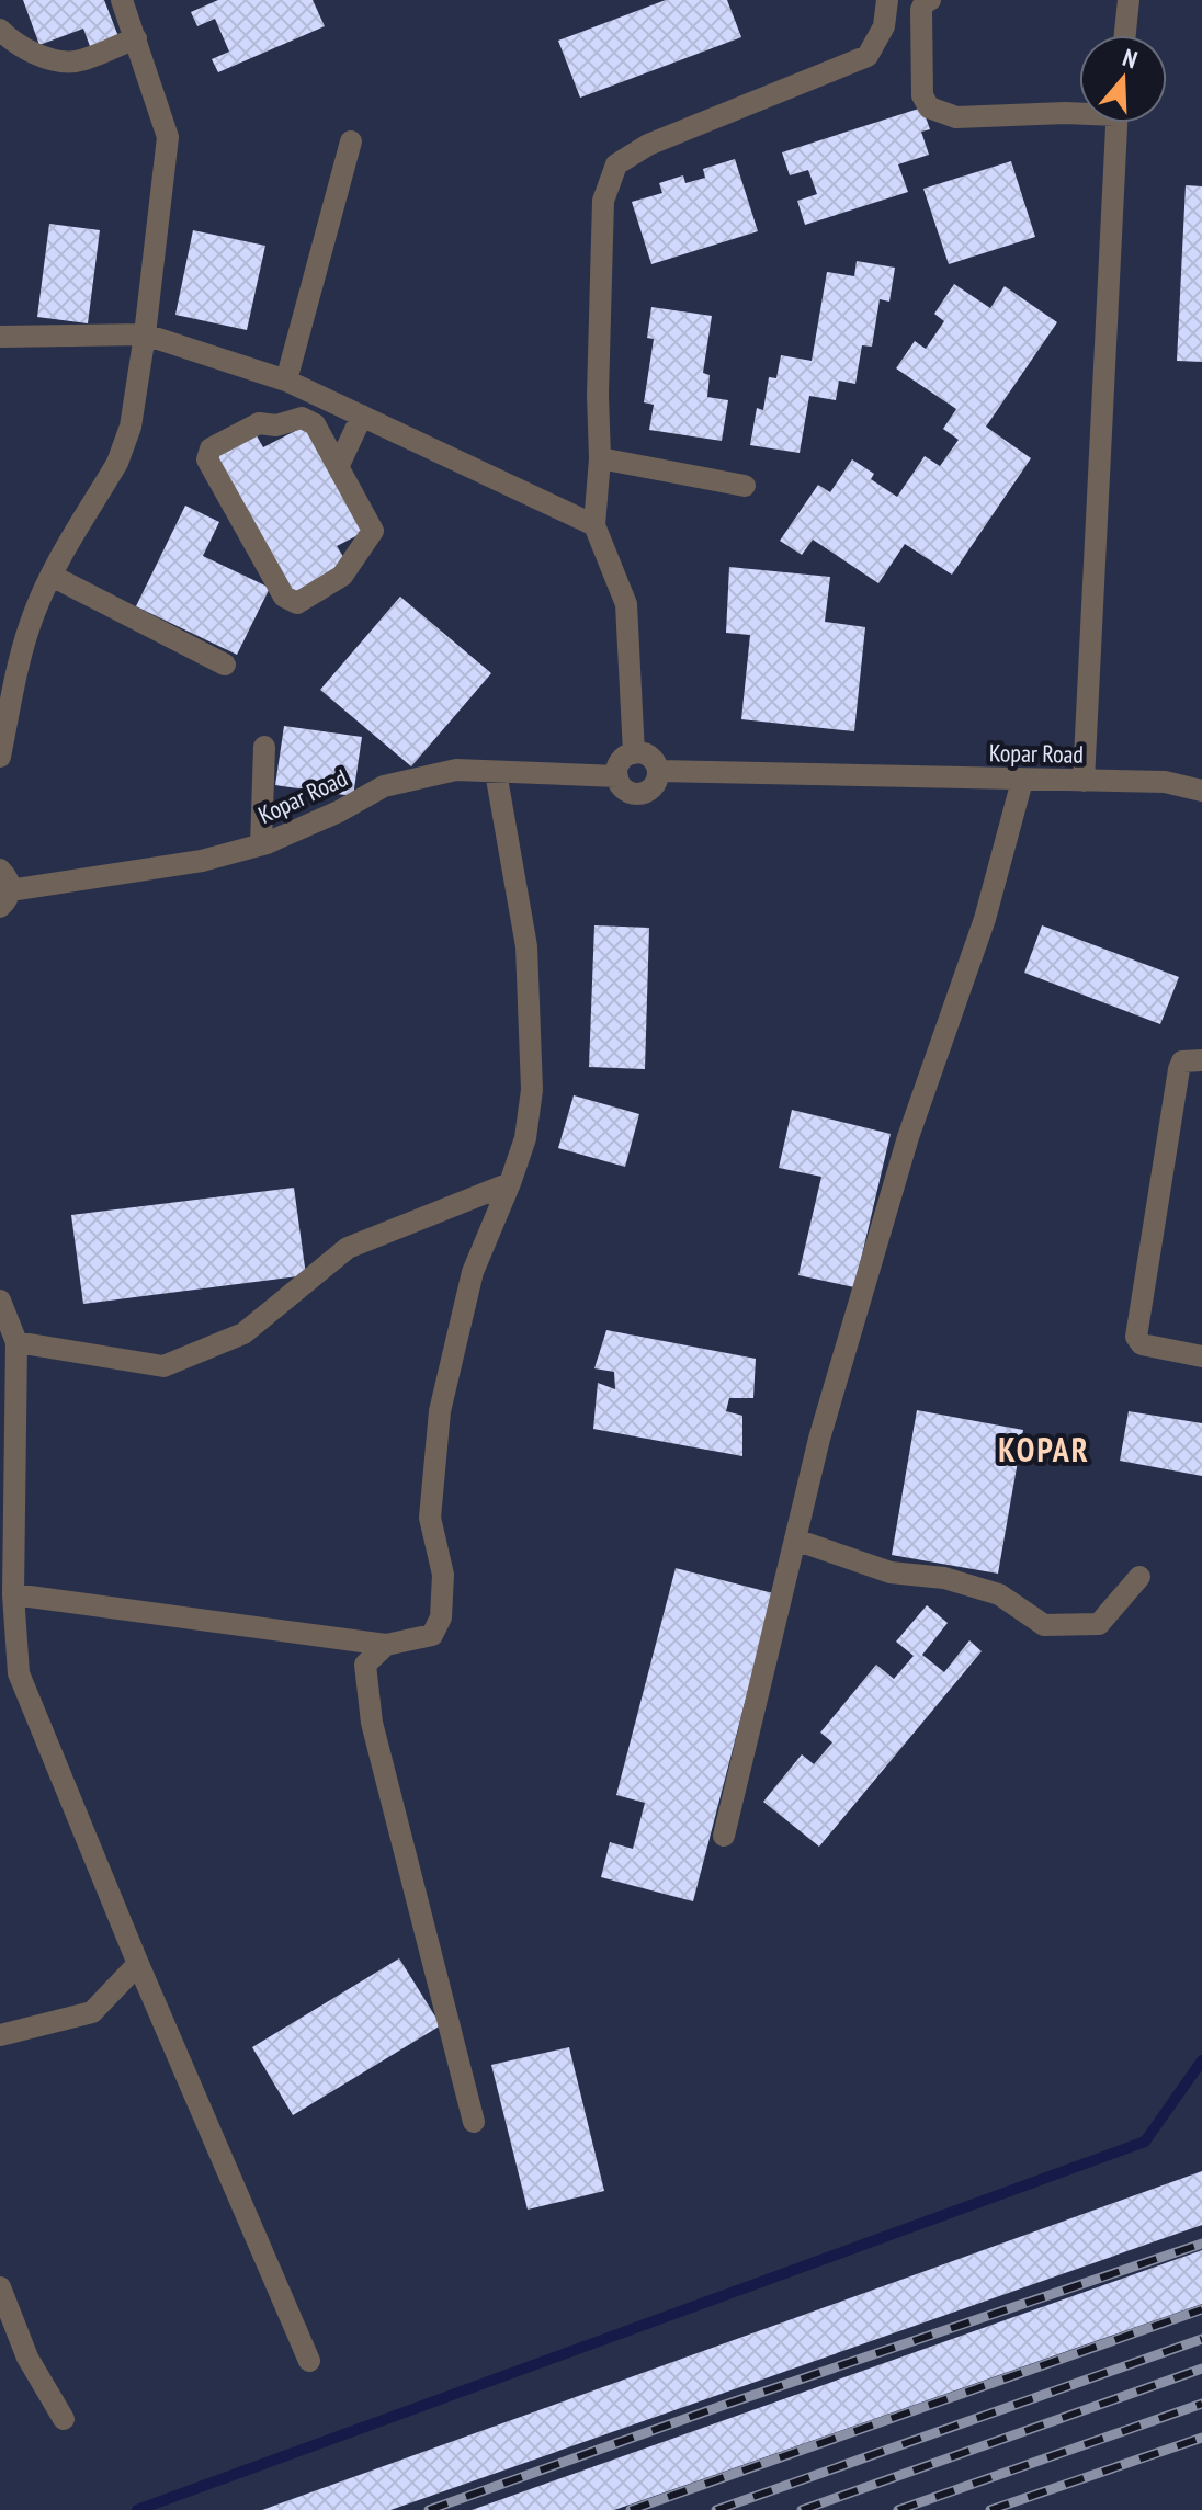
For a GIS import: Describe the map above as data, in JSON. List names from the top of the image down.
{
  "streets": {
    "street": ["Kopar Road"]
  },
  "districts": ["KOPAR"],
  "north": "top"
}
